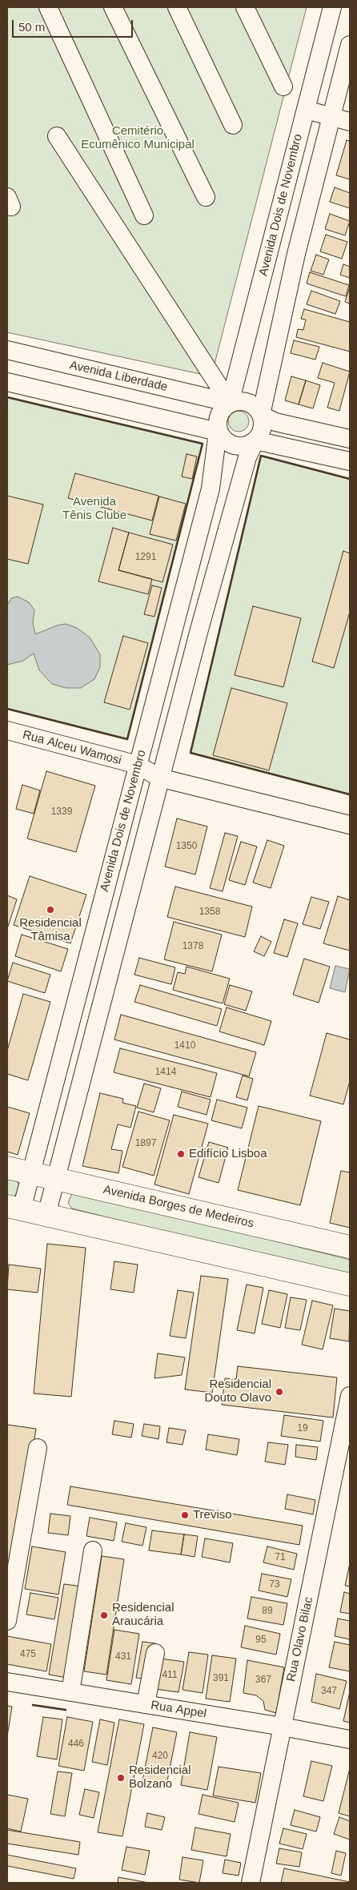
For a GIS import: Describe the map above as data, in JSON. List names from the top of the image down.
{
  "streets": {
    "main road": ["Avenida Borges de Medeiros"],
    "street": [
      "Avenida Dois de Novembro",
      "Avenida Liberdade",
      "Rua Alceu Wamosi",
      "Rua Olavo Bilac",
      "Rua Appel"
    ]
  },
  "crossings": [
    ["Avenida Dois de Novembro", "Avenida Liberdade"],
    ["Avenida Dois de Novembro", "Rua Alceu Wamosi"],
    ["Avenida Dois de Novembro", "Avenida Borges de Medeiros"],
    ["Rua Olavo Bilac", "Rua Appel"]
  ],
  "parks": ["Cemitério Ecumênico Municipal", "Avenida Tênis Clube"],
  "places": [
    "Residencial Tâmisa",
    "Edifício Lisboa",
    "Residencial Douto Olavo",
    "Treviso",
    "Residencial Araucária",
    "Residencial Bolzano"
  ],
  "house_numbers": [
    "1291",
    "1339",
    "1350",
    "1358",
    "1378",
    "1410",
    "1414",
    "1897",
    "19",
    "71",
    "73",
    "89",
    "95",
    "475",
    "431",
    "411",
    "391",
    "367",
    "347",
    "446",
    "420"
  ],
  "scale_bar": "50 m"
}
